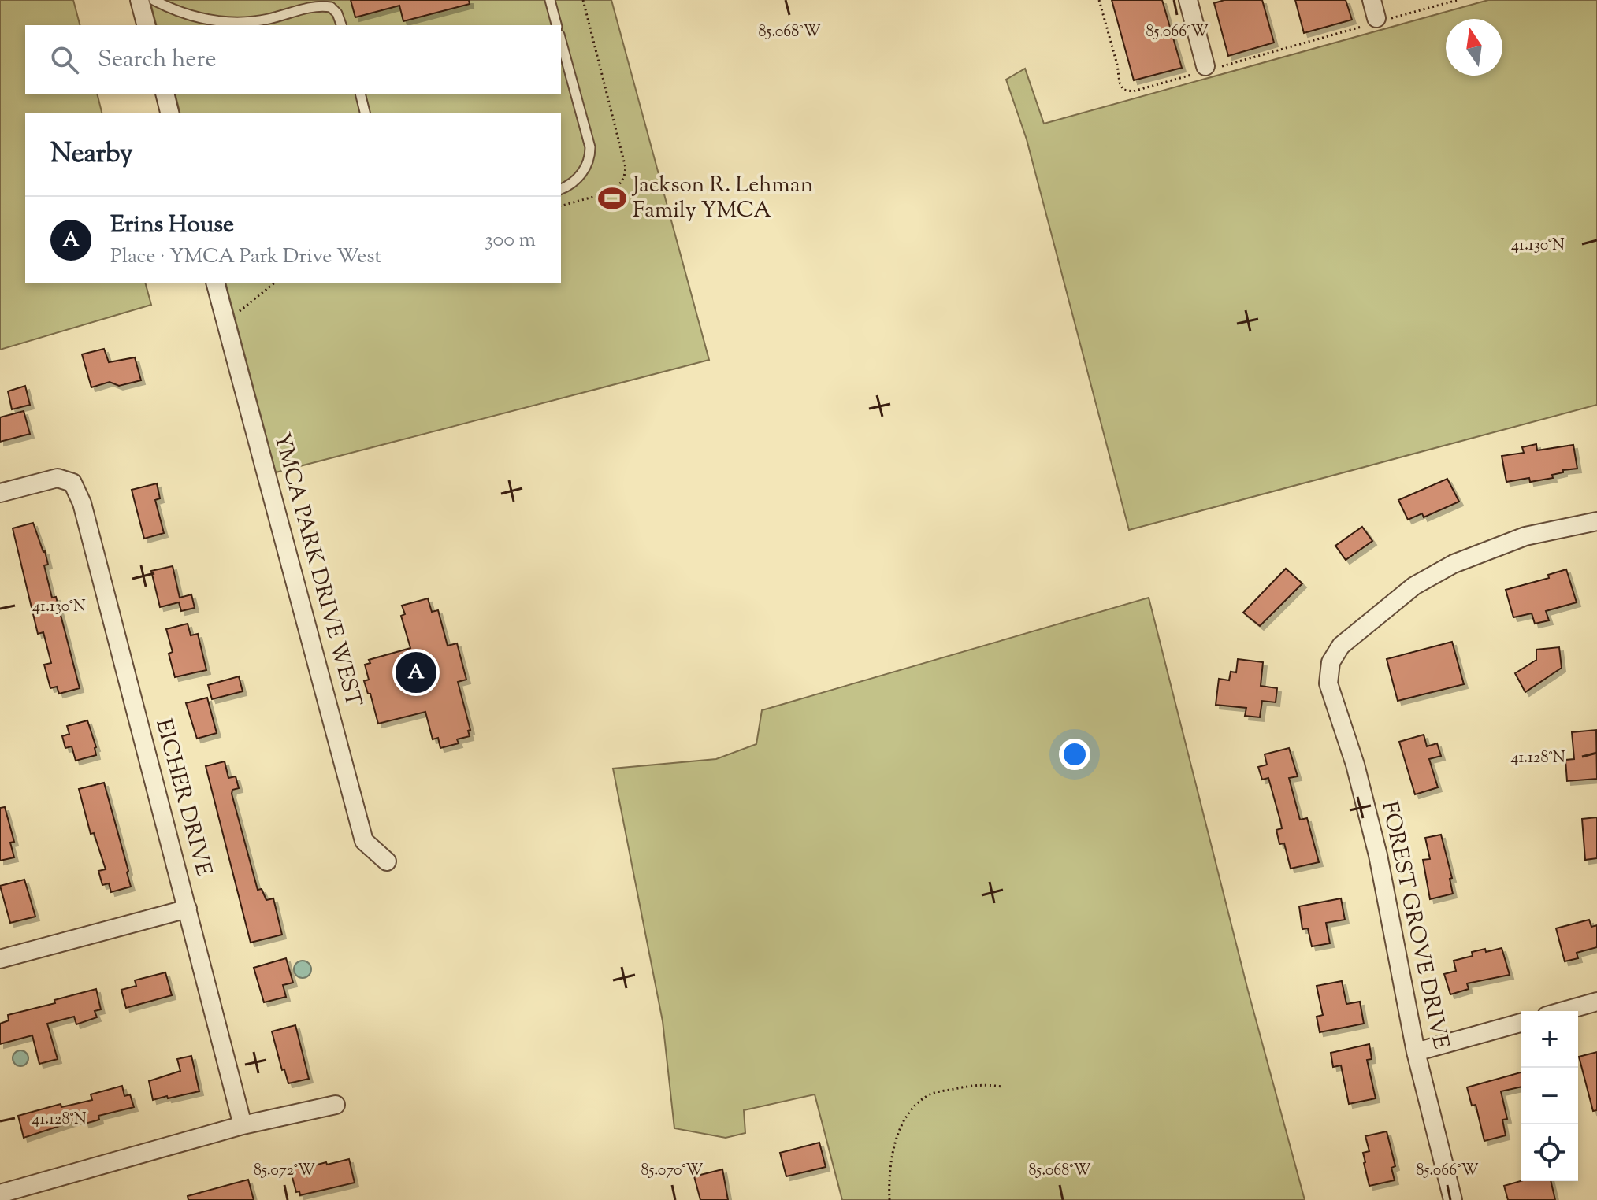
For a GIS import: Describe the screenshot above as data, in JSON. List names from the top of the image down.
{
  "streets": {
    "street": ["YMCA PARK DRIVE WEST", "EICHER DRIVE", "FOREST GROVE DRIVE"]
  },
  "places": {
    "sports": ["Jackson R. Lehman Family YMCA"]
  },
  "north": "top",
  "page": {
    "search": "Search here",
    "heading": "Nearby",
    "list": [
      {
        "mark": "A",
        "name": "Erins House",
        "note": "Place · YMCA Park Drive West",
        "value": "300 m"
      }
    ],
    "pins": "A",
    "map_buttons": ["+", "−"]
  },
  "coordinates": [
    "85.068°W",
    "85.066°W",
    "41.130°N",
    "41.128°N",
    "85.072°W",
    "85.070°W"
  ]
}
